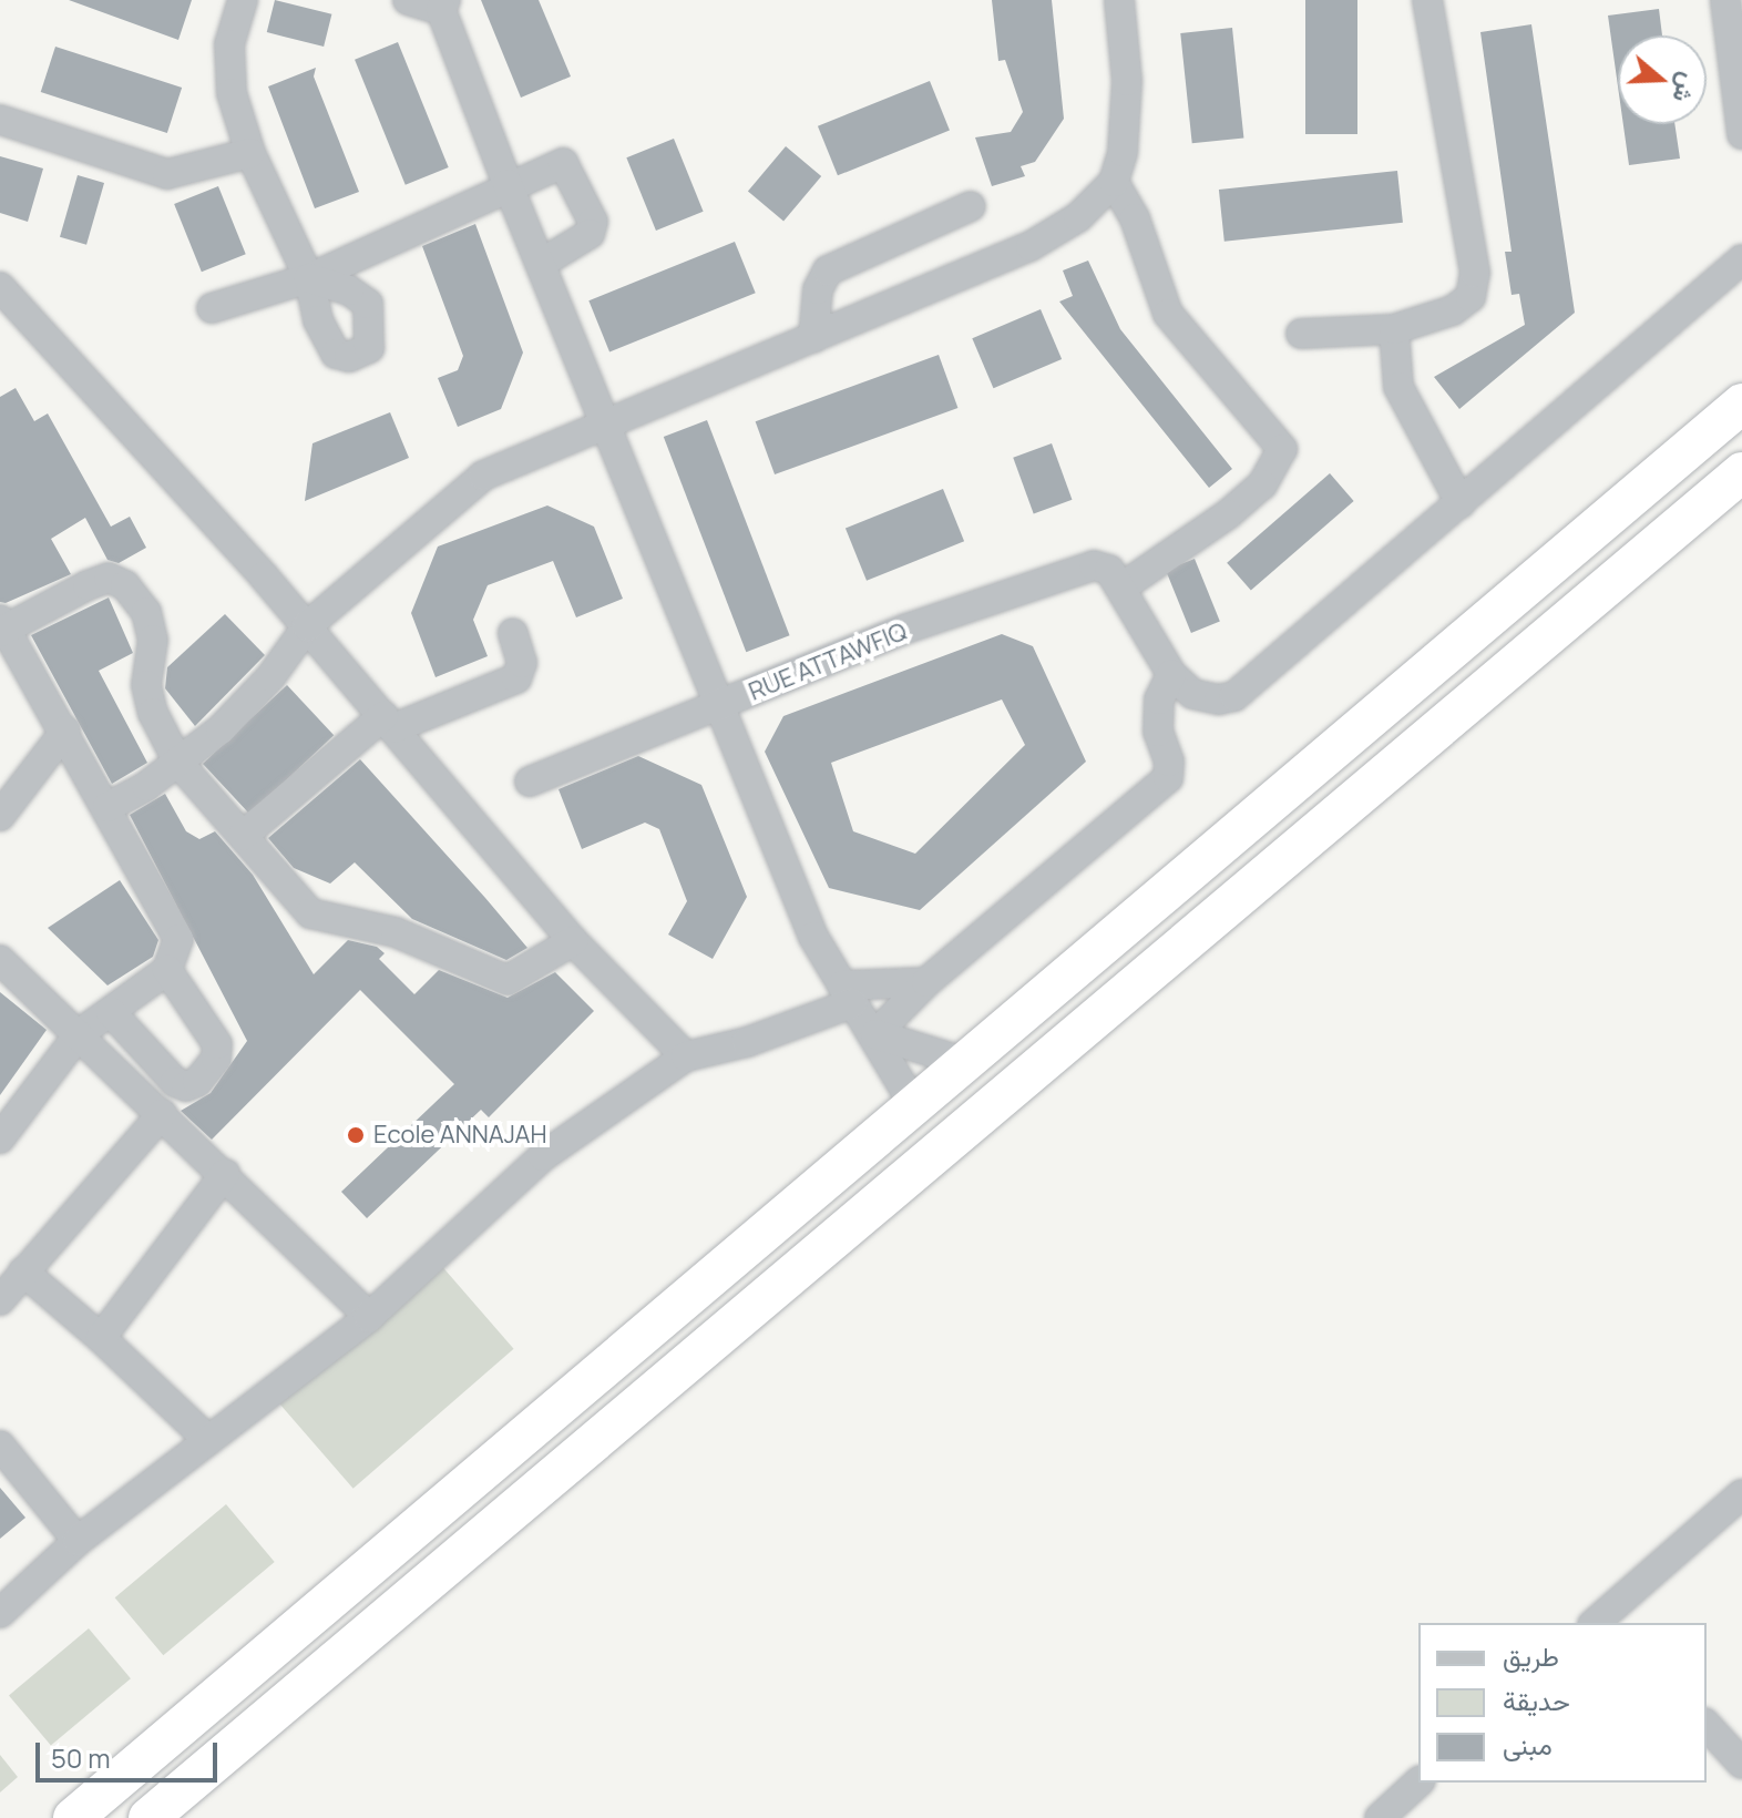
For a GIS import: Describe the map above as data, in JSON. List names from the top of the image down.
{
  "streets": {
    "street": ["RUE ATTAWFIQ"]
  },
  "places": ["Ecole ANNAJAH"],
  "legend": ["طريق", "حديقة", "مبنى"],
  "scale_bar": "50 m",
  "north": "right"
}
